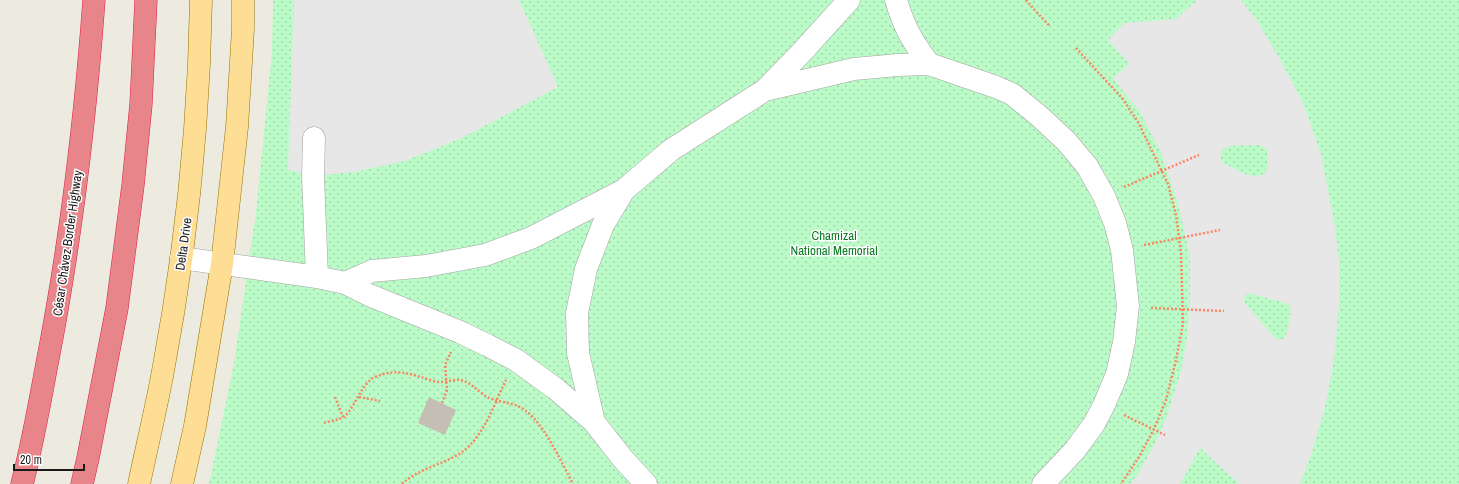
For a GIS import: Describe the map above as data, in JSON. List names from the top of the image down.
{
  "streets": {
    "highway": ["César Chávez Border Highway"],
    "main road": ["Delta Drive"]
  },
  "parks": ["Chamizal National Memorial"],
  "scale_bar": "20 m"
}
